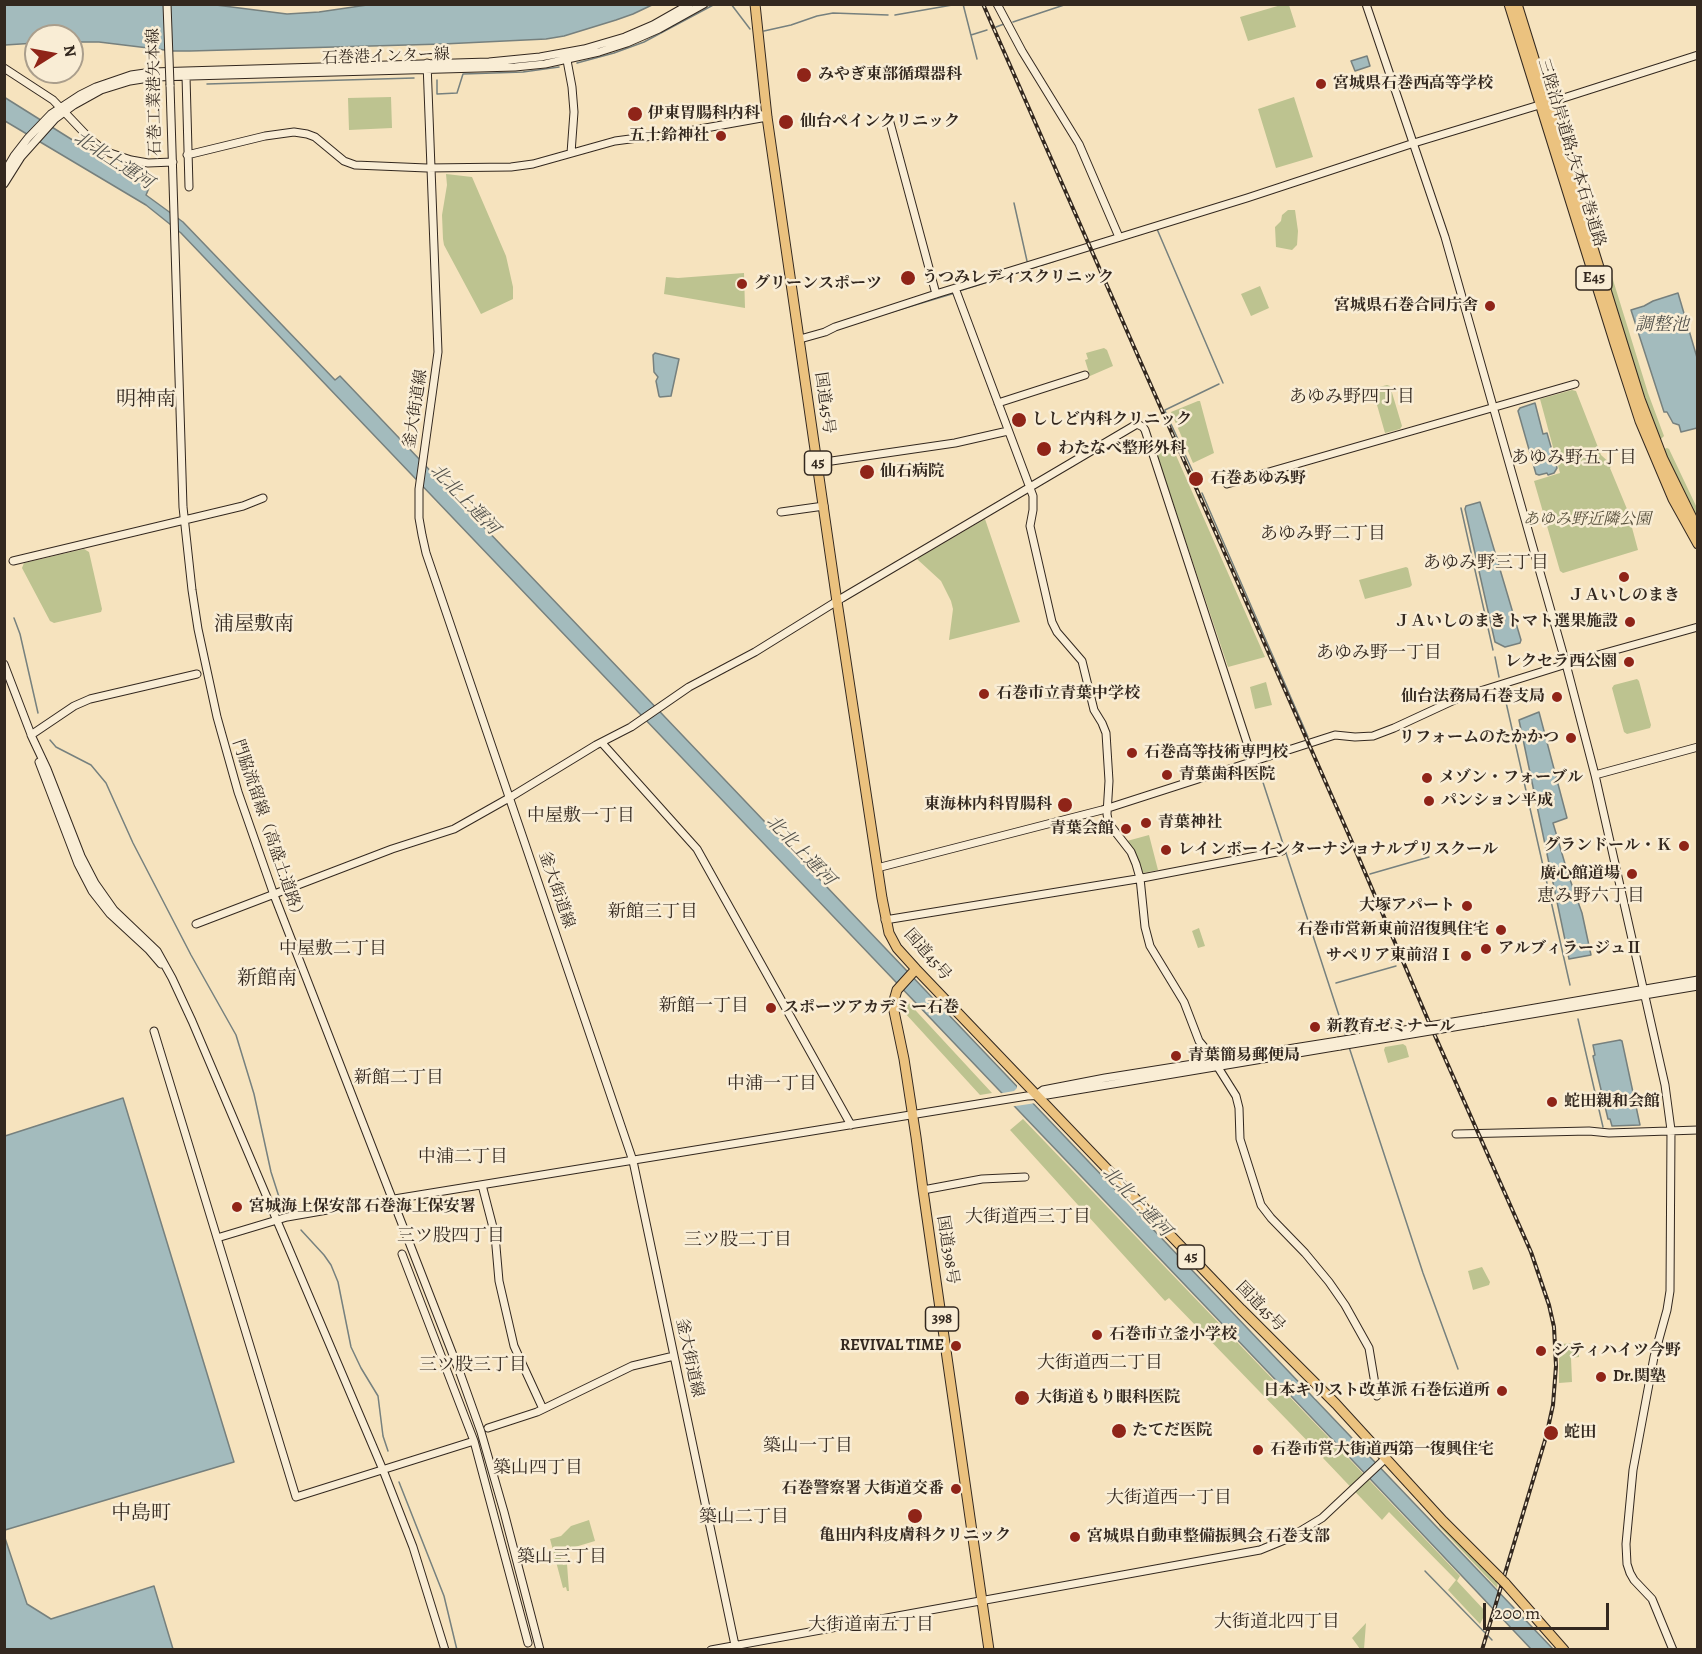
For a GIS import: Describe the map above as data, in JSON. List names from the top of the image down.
{
  "streets": {
    "highway": [
      "三陸沿岸道路;矢本石巻道路",
      "E45",
      "国道45号",
      "45",
      "国道398号",
      "398"
    ],
    "street": [
      "石巻港インター線",
      "石巻工業港矢本線",
      "釜大街道線",
      "門脇流留線（高盛土道路）"
    ]
  },
  "crossings": [
    ["石巻港インター線", "石巻工業港矢本線"],
    ["石巻港インター線", "釜大街道線"],
    ["石巻工業港矢本線", "門脇流留線（高盛土道路）"],
    ["国道45号", "国道398号"]
  ],
  "districts": [
    "あゆみ野四丁目",
    "明神南",
    "あゆみ野五丁目",
    "あゆみ野二丁目",
    "あゆみ野三丁目",
    "浦屋敷南",
    "あゆみ野一丁目",
    "中屋敷一丁目",
    "恵み野六丁目",
    "新館三丁目",
    "中屋敷二丁目",
    "新館南",
    "新館一丁目",
    "新館二丁目",
    "中浦一丁目",
    "中浦二丁目",
    "大街道西三丁目",
    "三ツ股四丁目",
    "三ツ股二丁目",
    "大街道西二丁目",
    "三ツ股三丁目",
    "築山一丁目",
    "築山四丁目",
    "大街道西一丁目",
    "中島町",
    "築山二丁目",
    "築山三丁目",
    "大街道北四丁目",
    "大街道南五丁目"
  ],
  "water": ["北北上運河", "調整池"],
  "parks": ["あゆみ野近隣公園"],
  "places": [
    "みやぎ東部循環器科",
    "宮城県石巻西高等学校",
    "伊東胃腸科内科",
    "仙台ペインクリニック",
    "五十鈴神社",
    "うつみレディスクリニック",
    "グリーンスポーツ",
    "宮城県石巻合同庁舎",
    "ししど内科クリニック",
    "わたなべ整形外科",
    "仙石病院",
    "石巻あゆみ野",
    "ＪＡいしのまき",
    "ＪＡいしのまきトマト選果施設",
    "レクセラ西公園",
    "石巻市立青葉中学校",
    "仙台法務局石巻支局",
    "リフォームのたかかつ",
    "石巻高等技術専門校",
    "青葉歯科医院",
    "メゾン・フォーブル",
    "パンション平成",
    "東海林内科胃腸科",
    "青葉神社",
    "青葉会館",
    "グランドール・Ｋ",
    "レインボーインターナショナルプリスクール",
    "廣心館道場",
    "大塚アパート",
    "石巻市営新東前沼復興住宅",
    "アルブィラージュⅡ",
    "サペリア東前沼Ⅰ",
    "スポーツアカデミー石巻",
    "新教育ゼミナール",
    "青葉簡易郵便局",
    "蛇田親和会館",
    "宮城海上保安部 石巻海上保安署",
    "石巻市立釜小学校",
    "REVIVAL TIME",
    "シティハイツ今野",
    "Dr.関塾",
    "日本キリスト改革派 石巻伝道所",
    "大街道もり眼科医院",
    "たてだ医院",
    "蛇田",
    "石巻市営大街道西第一復興住宅",
    "石巻警察署 大街道交番",
    "亀田内科皮膚科クリニック",
    "宮城県自動車整備振興会 石巻支部"
  ],
  "scale_bar": "200 m",
  "north": "right"
}
